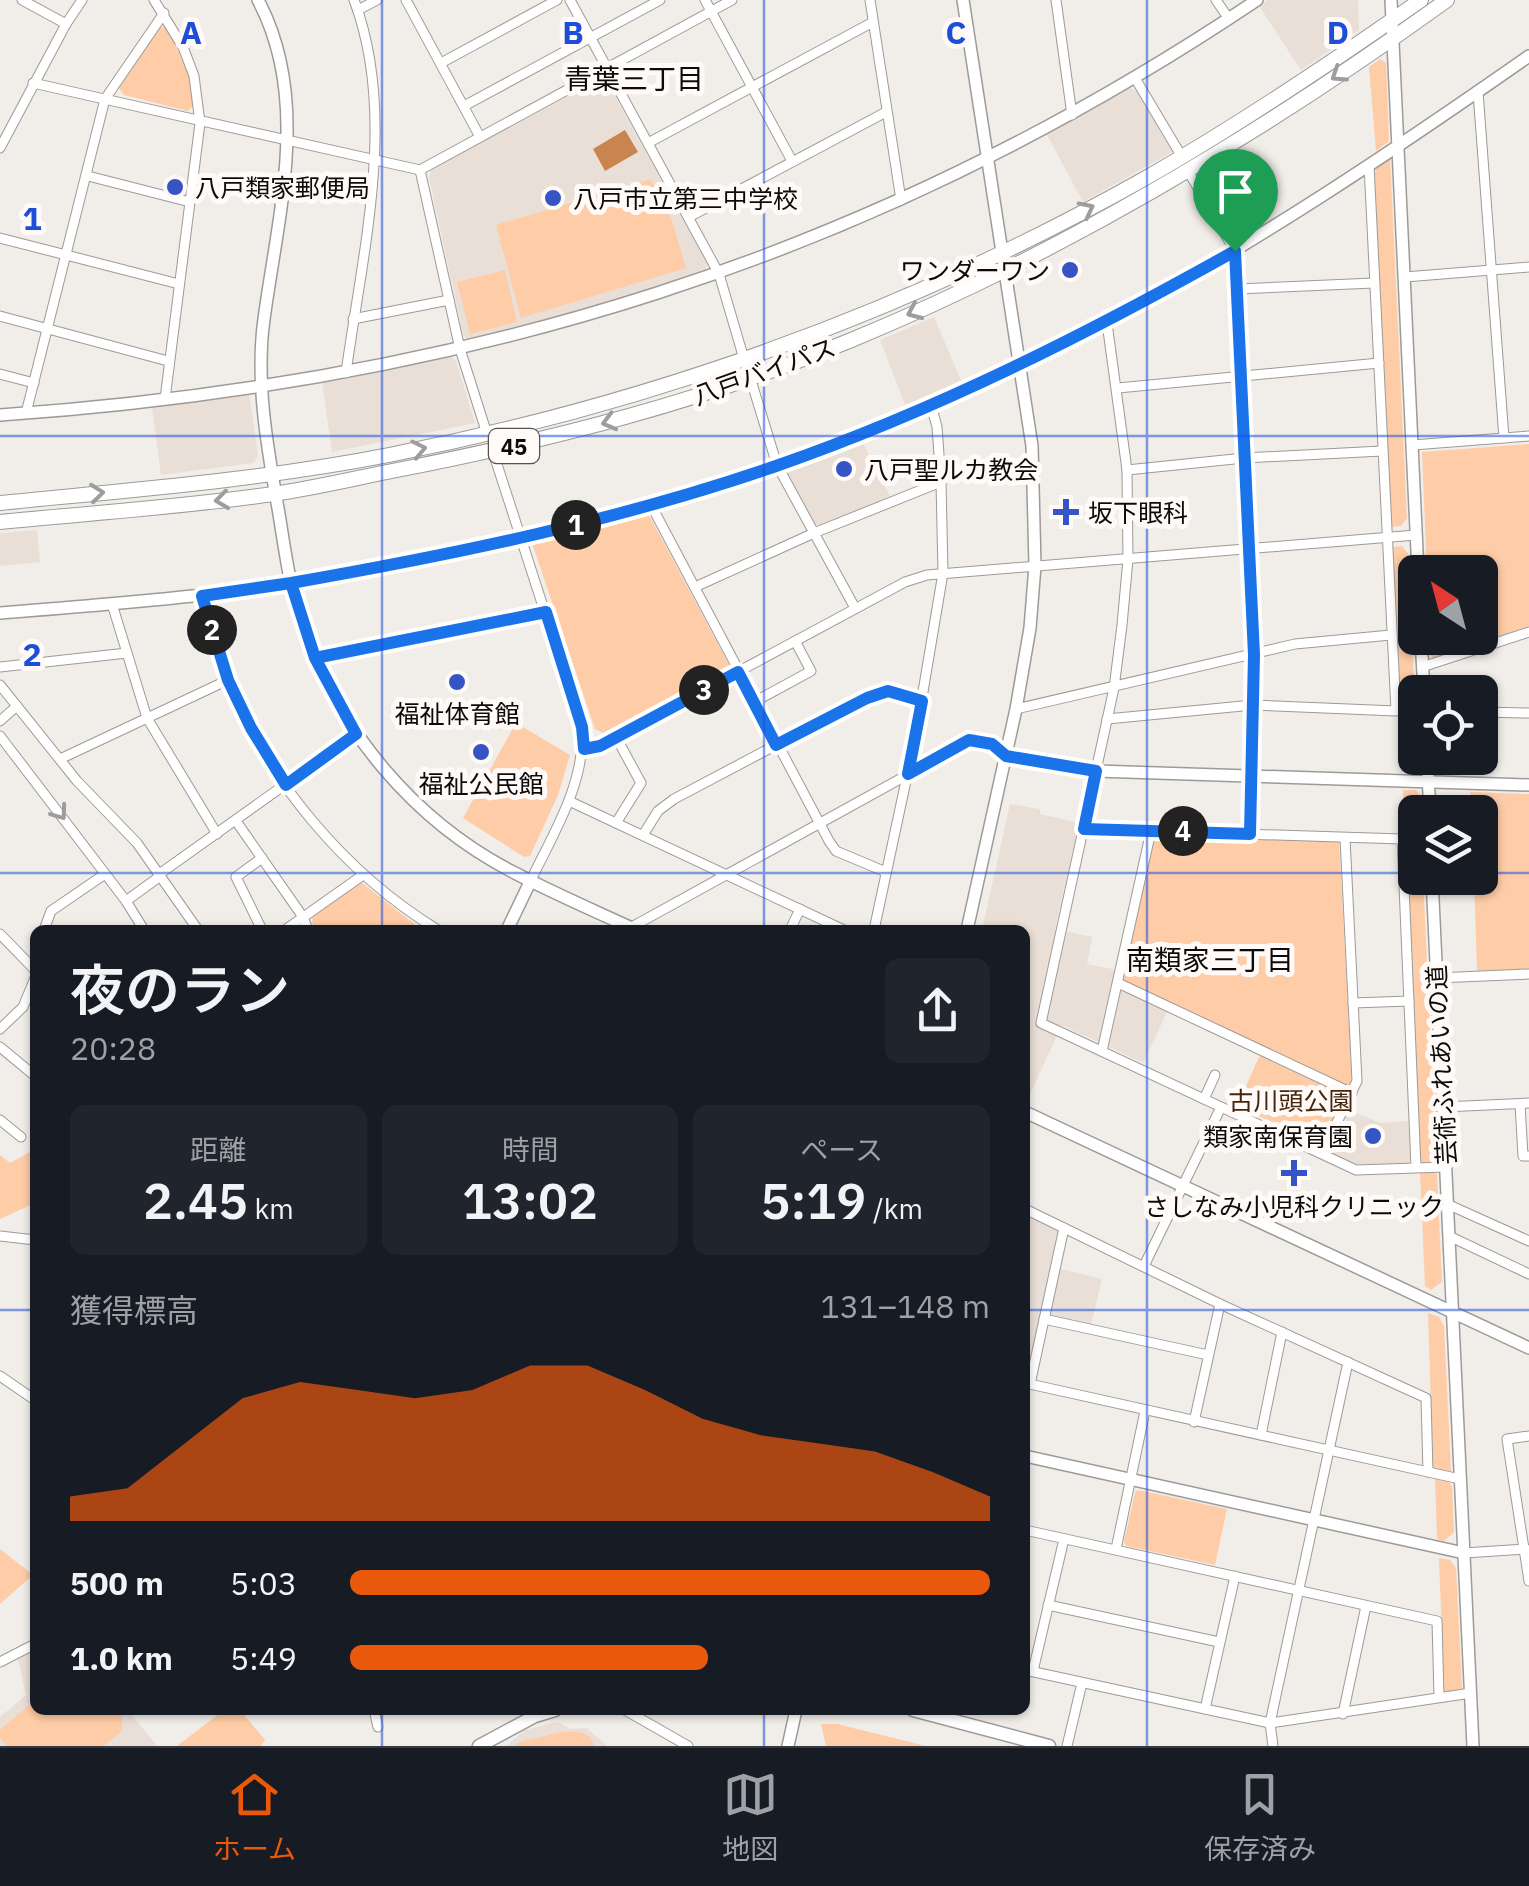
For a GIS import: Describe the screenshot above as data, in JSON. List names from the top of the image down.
{
  "streets": {
    "highway": ["八戸バイパス", "45"],
    "street": ["芸術ふれあいの道"]
  },
  "districts": ["青葉三丁目", "南類家三丁目"],
  "parks": ["古川頭公園"],
  "places": {
    "other": [
      "八戸類家郵便局",
      "八戸市立第三中学校",
      "ワンダーワン",
      "八戸聖ルカ教会",
      "福祉体育館",
      "福祉公民館",
      "類家南保育園"
    ],
    "health": ["坂下眼科", "さしなみ小児科クリニック"]
  },
  "north": "top left",
  "page": {
    "pins": [
      "1",
      "2",
      "3",
      "4"
    ],
    "heading": ["夜のラン", "20:28"],
    "stats": [
      ["距離", "2.45 km"],
      ["時間", "13:02"],
      ["ペース", "5:19 /km"]
    ],
    "chart": ["獲得標高", "131–148 m"],
    "list": [
      {
        "name": "500 m",
        "note": "5:03"
      },
      {
        "name": "1.0 km",
        "note": "5:49"
      }
    ],
    "tabs": ["ホーム", "地図", "保存済み"]
  },
  "grid": {
    "columns": [
      "A",
      "B",
      "C",
      "D"
    ],
    "rows": ["1", "2"]
  }
}
